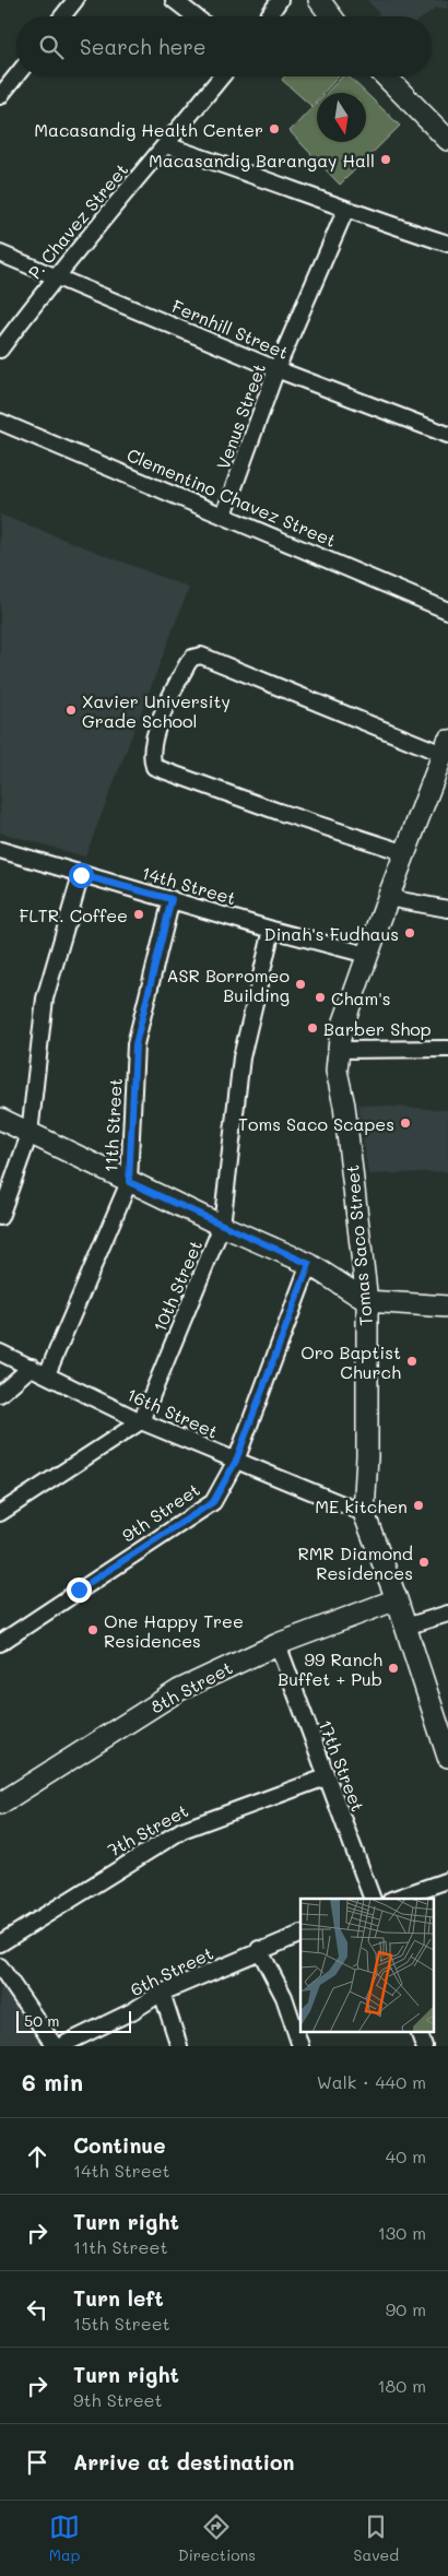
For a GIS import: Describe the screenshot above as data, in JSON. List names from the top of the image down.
{
  "streets": {
    "street": [
      "P. Chavez Street",
      "Fernhill Street",
      "Venus Street",
      "Clementino Chavez Street",
      "14th Street",
      "11th Street",
      "Tomas Saco Street",
      "10th Street",
      "16th Street",
      "9th Street",
      "8th Street",
      "17th Street",
      "7th Street",
      "6th Street"
    ]
  },
  "crossings": [
    ["P. Chavez Street", "Fernhill Street"],
    ["Fernhill Street", "Venus Street"],
    ["Venus Street", "Clementino Chavez Street"],
    ["14th Street", "11th Street"],
    ["14th Street", "Tomas Saco Street"],
    ["14th Street", "10th Street"],
    ["11th Street", "16th Street"],
    ["Tomas Saco Street", "16th Street"],
    ["Tomas Saco Street", "8th Street"],
    ["10th Street", "16th Street"],
    ["16th Street", "9th Street"],
    ["8th Street", "17th Street"],
    ["17th Street", "7th Street"]
  ],
  "places": [
    "Macasandig Health Center",
    "Macasandig Barangay Hall",
    "Xavier University Grade School",
    "FLTR. Coffee",
    "Dinah's Fudhaus",
    "ASR Borromeo Building",
    "Cham's",
    "Barber Shop",
    "Toms Saco Scapes",
    "Oro Baptist Church",
    "ME kitchen",
    "RMR Diamond Residences",
    "One Happy Tree Residences",
    "99 Ranch Buffet + Pub"
  ],
  "scale_bar": "50 m",
  "north": "bottom",
  "page": {
    "search": "Search here",
    "scale": "50 m",
    "heading": ["6 min", "Walk · 440 m"],
    "list": [
      ["Continue", "14th Street", "40 m"],
      ["Turn right", "11th Street", "130 m"],
      ["Turn left", "15th Street", "90 m"],
      ["Turn right", "9th Street", "180 m"],
      "Arrive at destination"
    ],
    "nav": ["Map", "Directions", "Saved"]
  }
}
